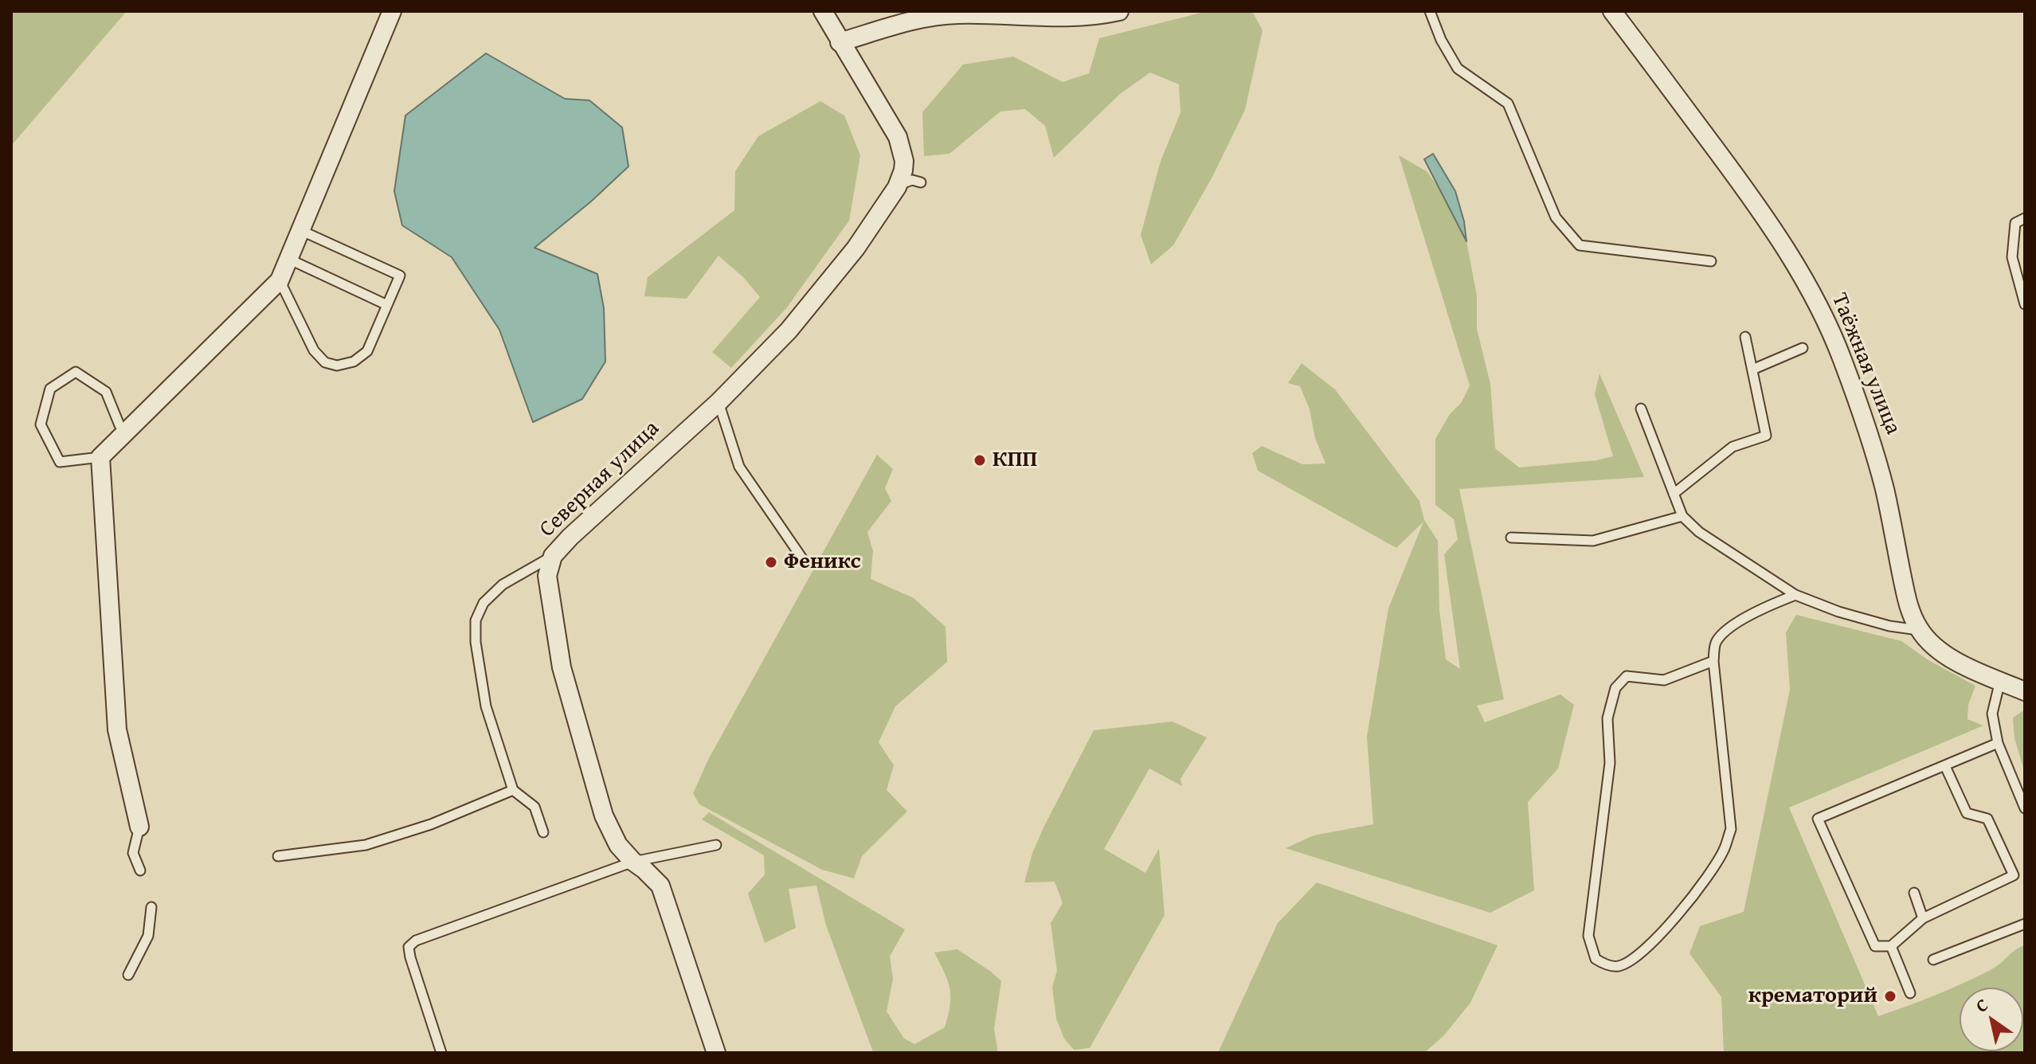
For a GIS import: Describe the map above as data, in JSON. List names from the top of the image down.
{
  "streets": {
    "street": ["Таёжная улица", "Северная улица"]
  },
  "places": ["КПП", "Феникс", "крематорий"],
  "north": "top left"
}
